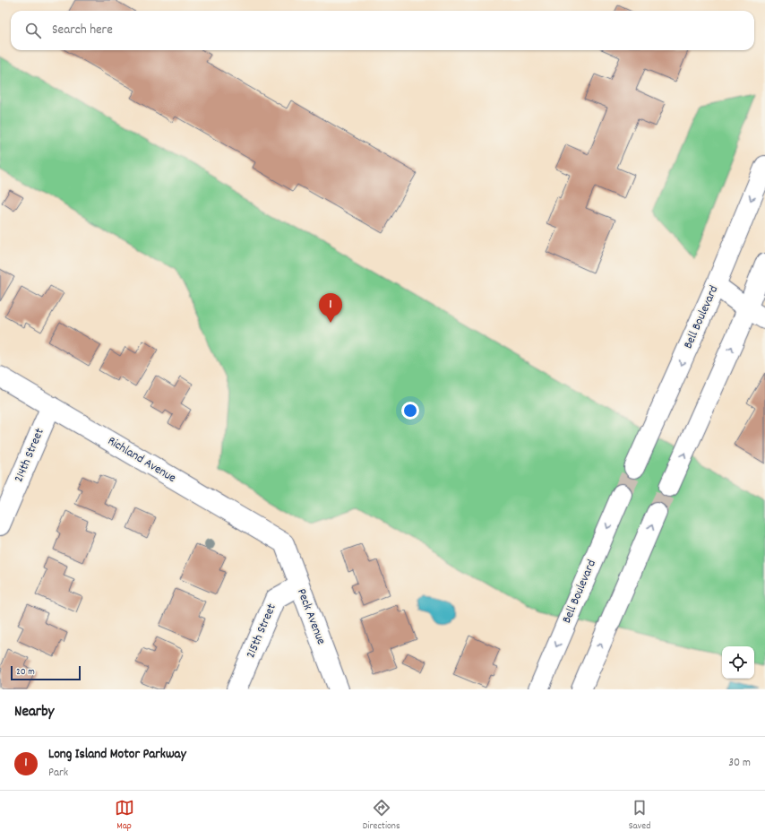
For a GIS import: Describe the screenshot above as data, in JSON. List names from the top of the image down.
{
  "streets": {
    "street": [
      "Bell Boulevard",
      "214th Street",
      "Richland Avenue",
      "Peck Avenue",
      "215th Street"
    ]
  },
  "crossings": [
    ["214th Street", "Richland Avenue"],
    ["Richland Avenue", "Peck Avenue"],
    ["Peck Avenue", "215th Street"]
  ],
  "scale_bar": "20 m",
  "page": {
    "search": "Search here",
    "pins": "1",
    "scale": "20 m",
    "heading": "Nearby",
    "list": [
      {
        "mark": "1",
        "name": "Long Island Motor Parkway",
        "note": "Park",
        "value": "30 m"
      }
    ],
    "nav": ["Map", "Directions", "Saved"]
  }
}
